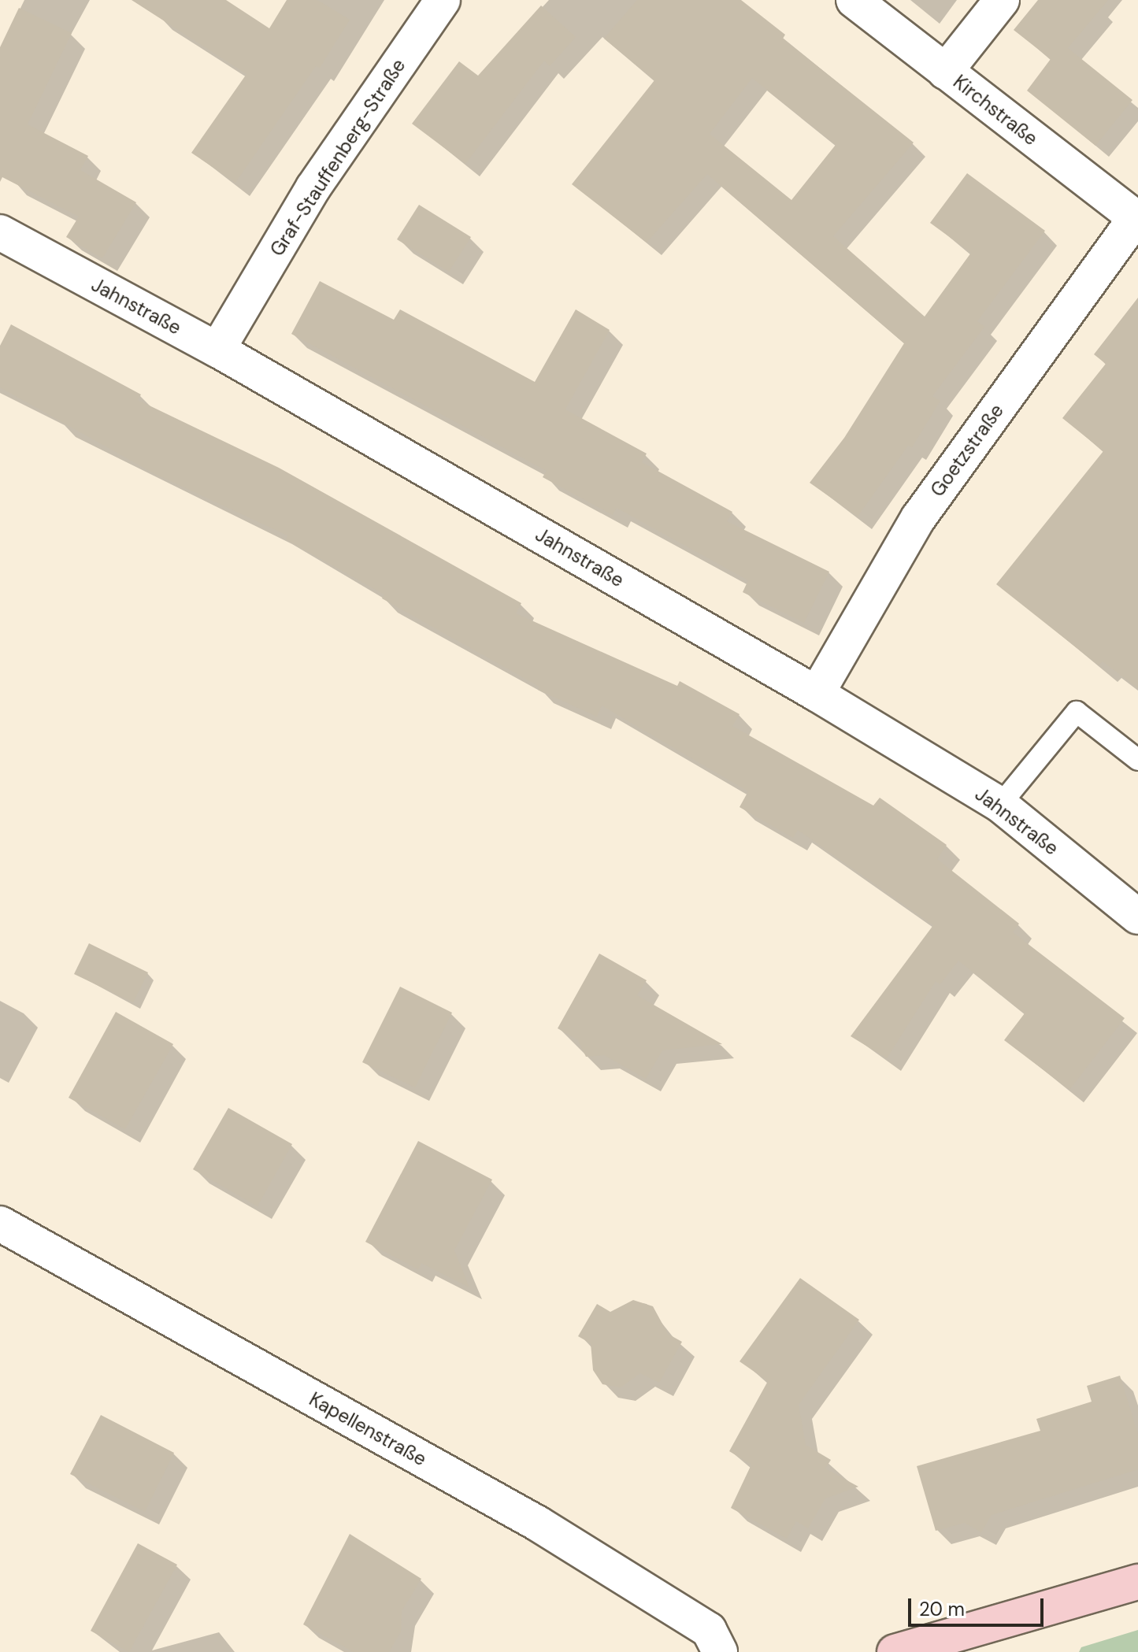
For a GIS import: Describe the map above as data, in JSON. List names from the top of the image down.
{
  "streets": {
    "street": [
      "Kirchstraße",
      "Graf-Stauffenberg-Straße",
      "Jahnstraße",
      "Goetzstraße",
      "Kapellenstraße"
    ]
  },
  "crossings": [
    ["Kirchstraße", "Goetzstraße"],
    ["Graf-Stauffenberg-Straße", "Jahnstraße"],
    ["Jahnstraße", "Goetzstraße"]
  ],
  "scale_bar": "20 m"
}
